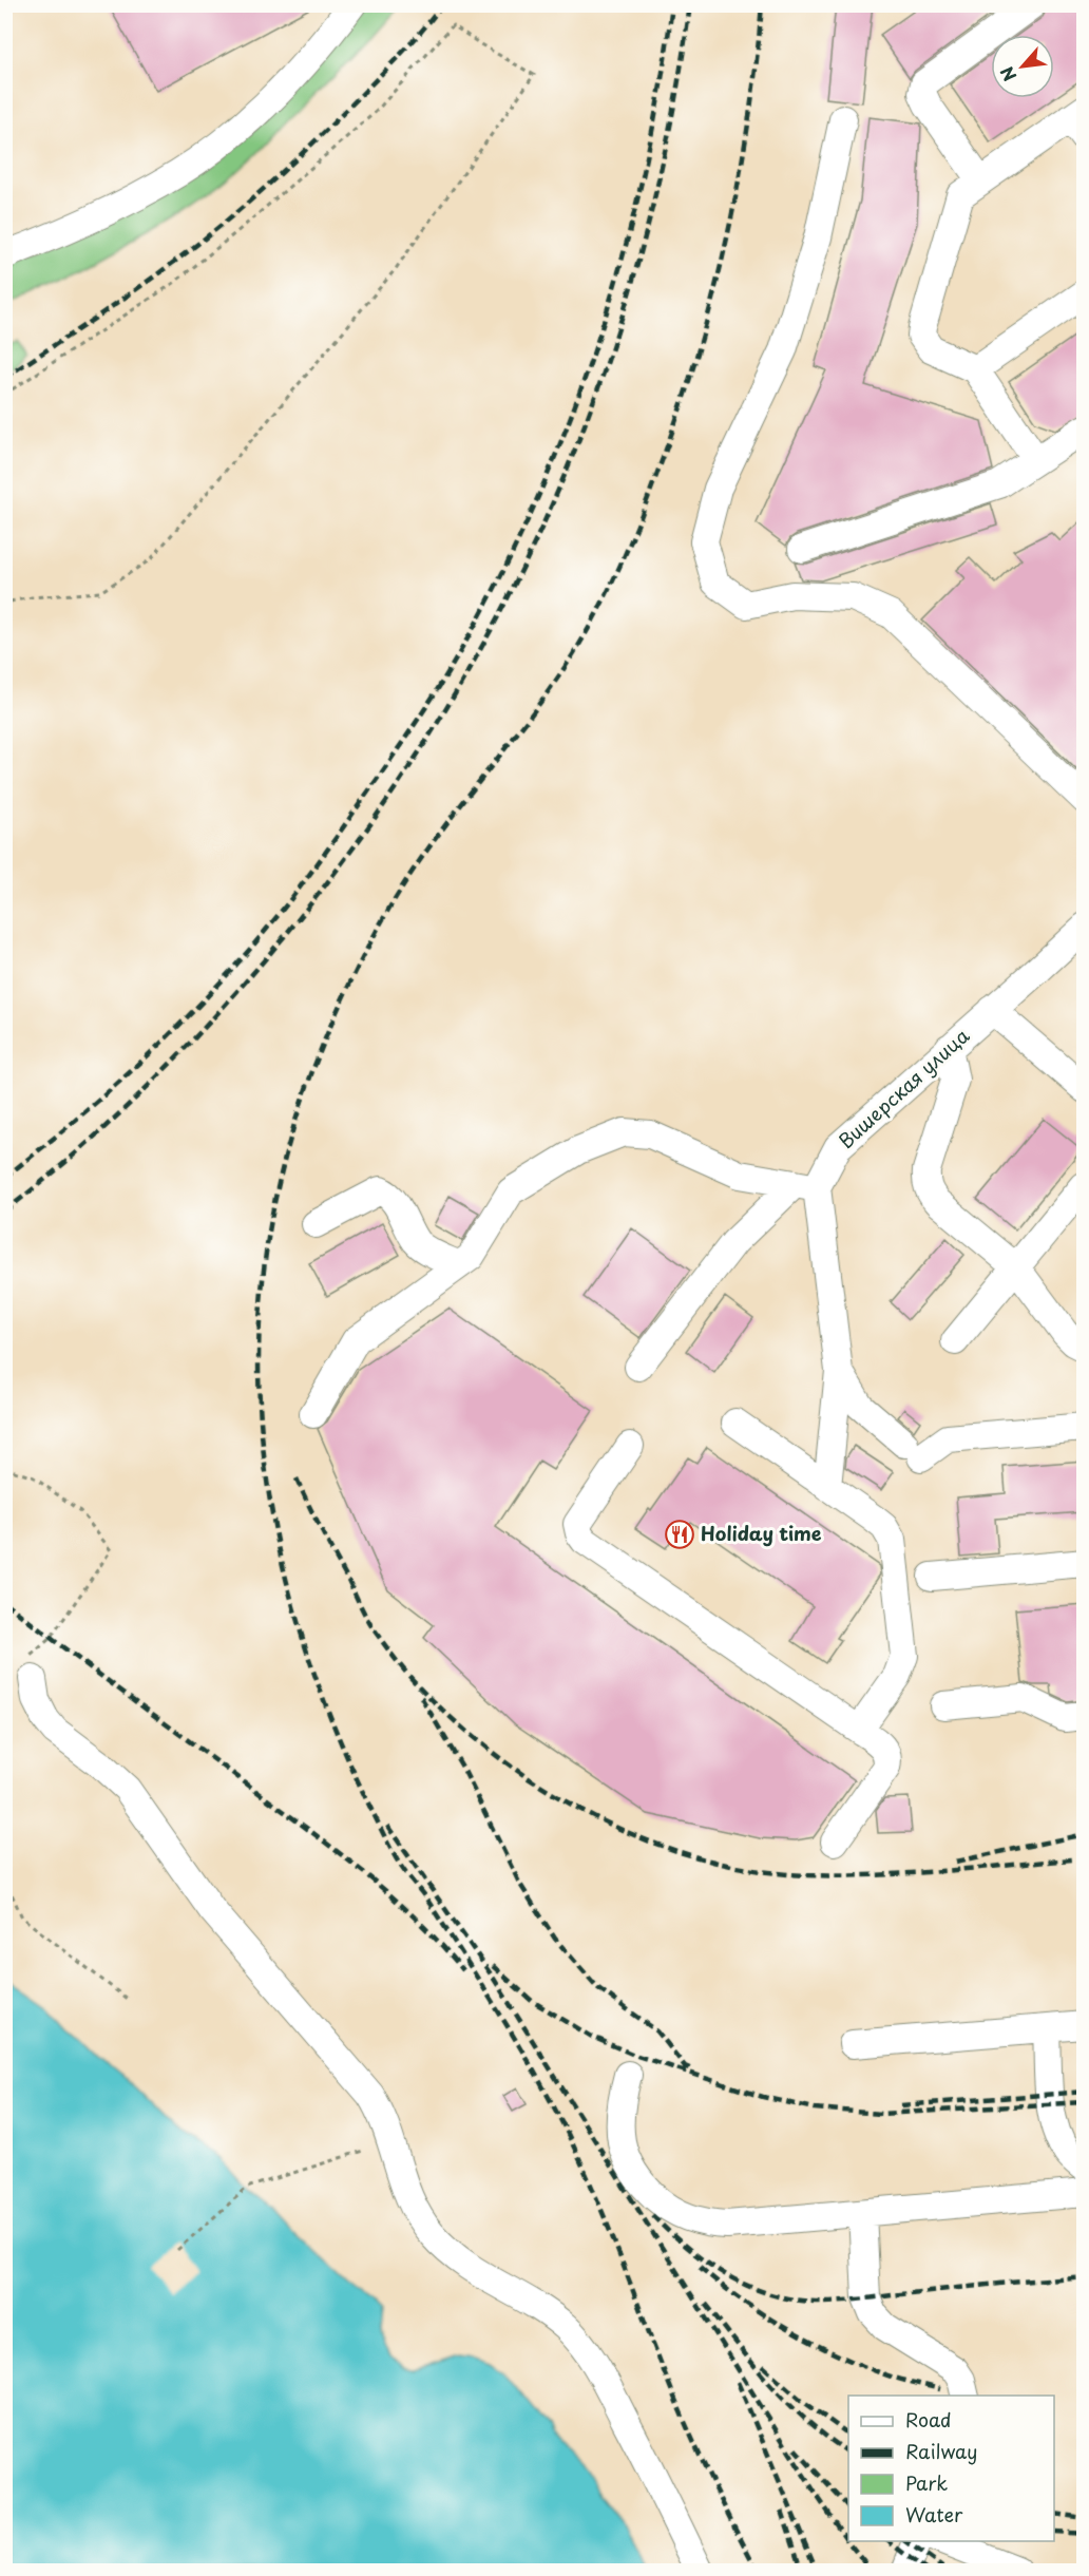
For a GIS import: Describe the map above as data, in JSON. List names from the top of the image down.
{
  "streets": {
    "street": ["Вишерская улица"]
  },
  "places": {
    "restaurant": ["Holiday time"]
  },
  "legend": [
    "Road",
    "Railway",
    "Park",
    "Water"
  ],
  "north": "bottom left"
}
